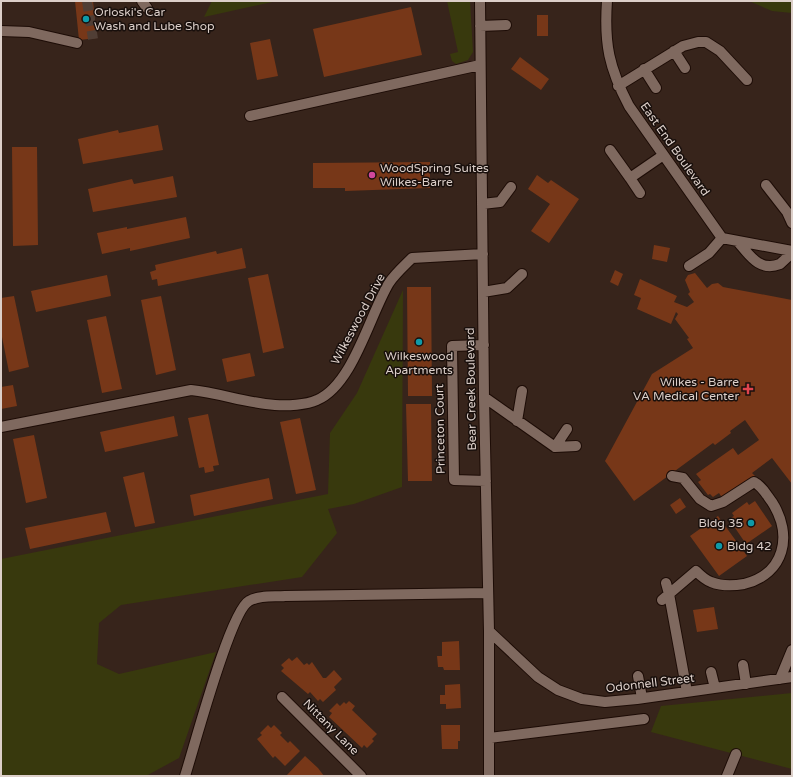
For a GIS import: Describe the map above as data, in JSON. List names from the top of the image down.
{
  "streets": {
    "street": [
      "East End Boulevard",
      "Wilkeswood Drive",
      "Bear Creek Boulevard",
      "Princeton Court",
      "Odonnell Street",
      "Nittany Lane"
    ]
  },
  "crossings": [
    ["Wilkeswood Drive", "Bear Creek Boulevard"],
    ["Bear Creek Boulevard", "Princeton Court"],
    ["Bear Creek Boulevard", "Odonnell Street"]
  ],
  "places": {
    "other": [
      "Orloski's Car Wash and Lube Shop",
      "WoodSpring Suites Wilkes-Barre",
      "Wilkeswood Apartments",
      "Bldg 35",
      "Bldg 42"
    ],
    "health": ["Wilkes - Barre VA Medical Center"]
  }
}
